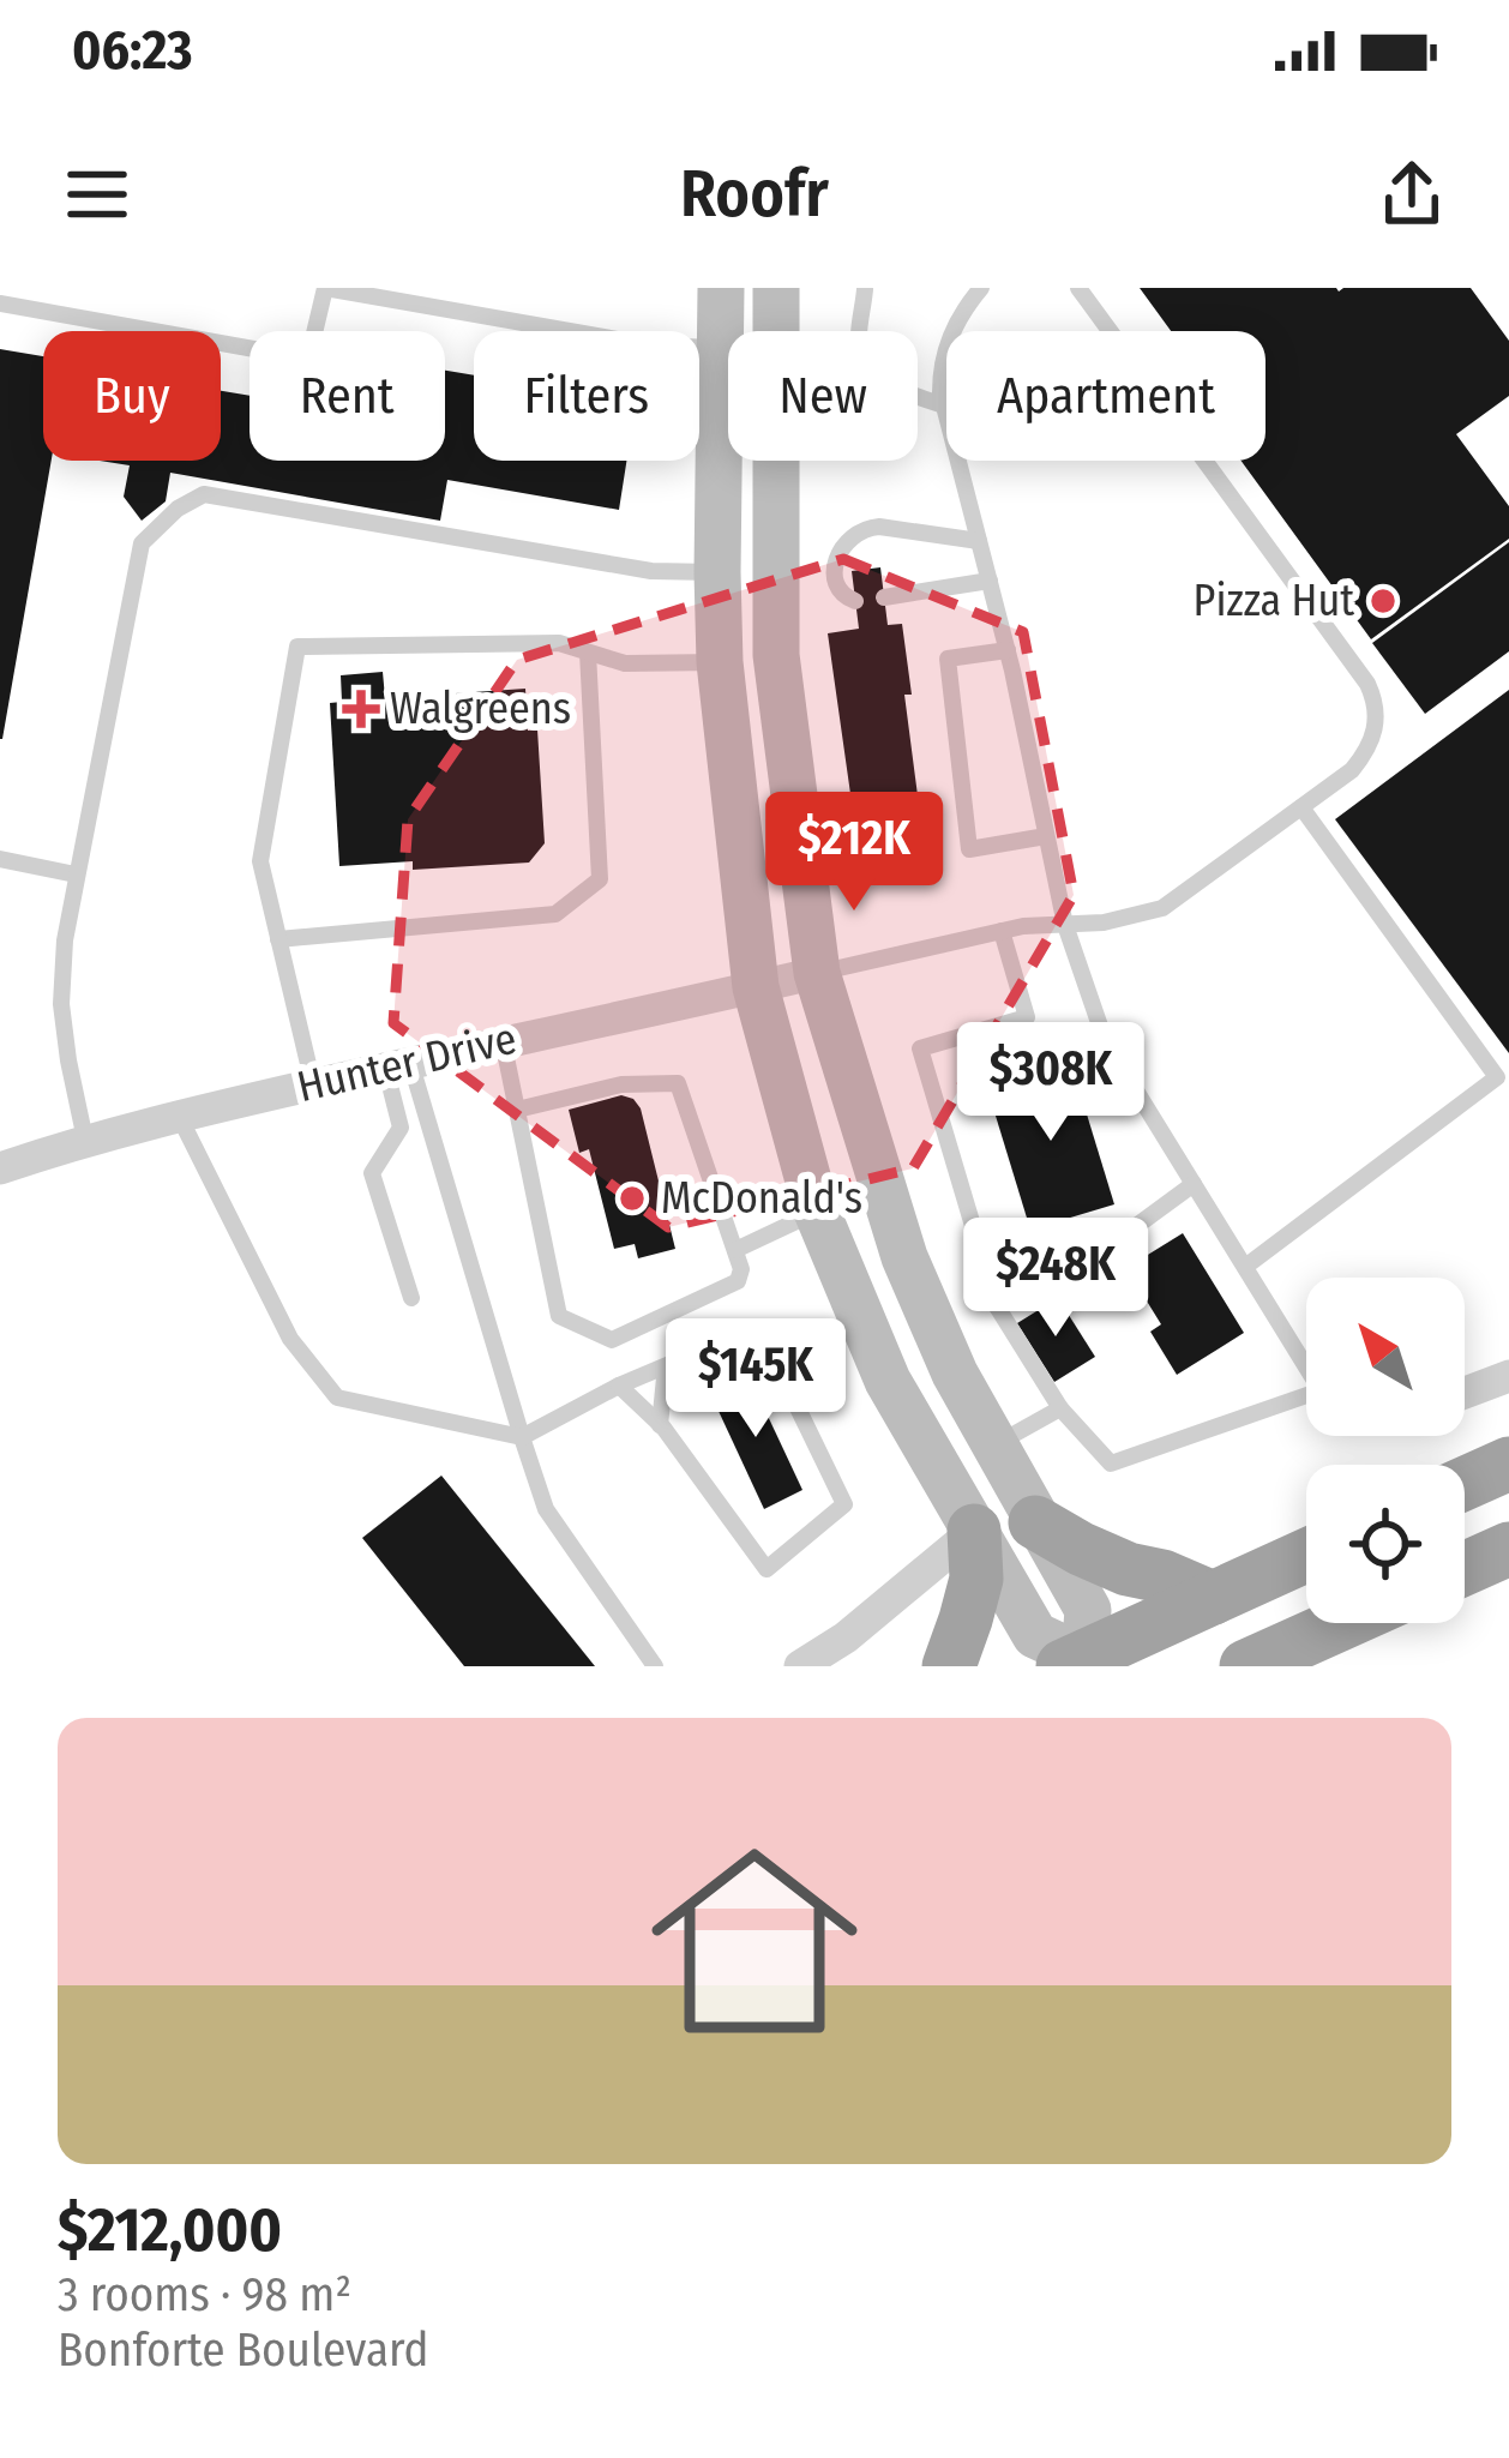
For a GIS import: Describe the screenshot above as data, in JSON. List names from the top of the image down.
{
  "streets": {
    "street": ["Hunter Drive"]
  },
  "places": {
    "other": ["Pizza Hut", "McDonald's"],
    "health": ["Walgreens"]
  },
  "north": "top left",
  "page": {
    "status": "06:23",
    "header": "Roofr",
    "chip": [
      "Buy",
      "Rent",
      "Filters",
      "New",
      "Apartment"
    ],
    "price": [
      "$212K",
      "$308K",
      "$248K",
      "$145K"
    ],
    "list": [
      {
        "name": "$212,000",
        "note": "3 rooms · 98 m² · Bonforte Boulevard"
      }
    ]
  }
}
